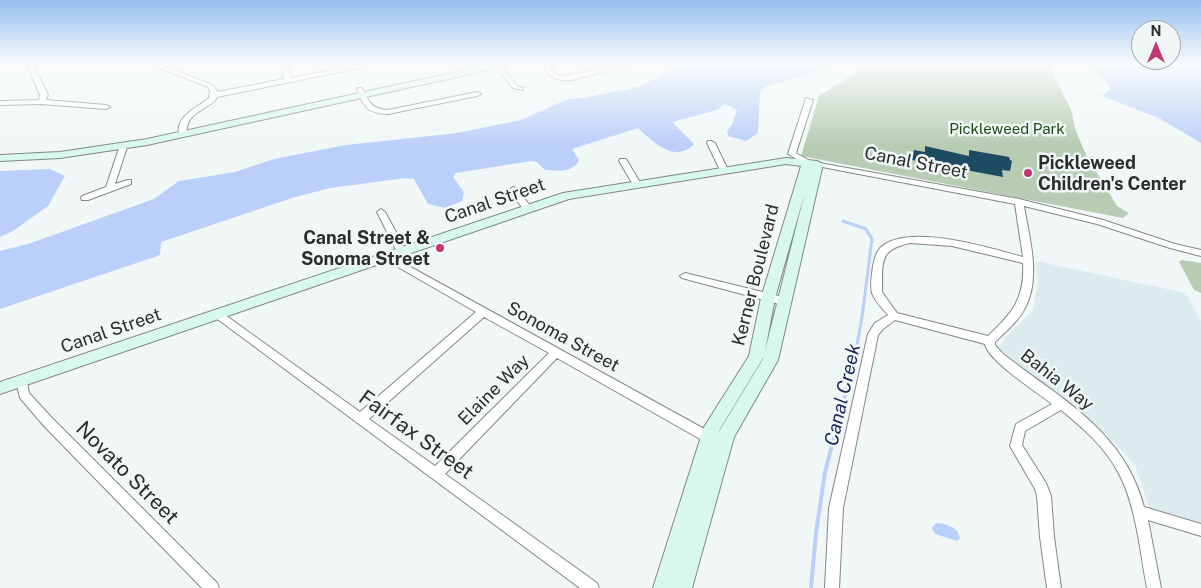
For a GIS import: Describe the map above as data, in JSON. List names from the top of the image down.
{
  "streets": {
    "street": [
      "Canal Street",
      "Kerner Boulevard",
      "Sonoma Street",
      "Bahia Way",
      "Elaine Way",
      "Fairfax Street",
      "Novato Street"
    ]
  },
  "crossings": [
    ["Canal Street", "Kerner Boulevard"],
    ["Canal Street", "Sonoma Street"],
    ["Canal Street", "Fairfax Street"],
    ["Canal Street", "Novato Street"],
    ["Kerner Boulevard", "Sonoma Street"],
    ["Sonoma Street", "Elaine Way"],
    ["Elaine Way", "Fairfax Street"]
  ],
  "water": ["Canal Creek"],
  "parks": ["Pickleweed Park"],
  "places": ["Pickleweed Children's Center", "Canal Street & Sonoma Street"],
  "north": "top"
}
